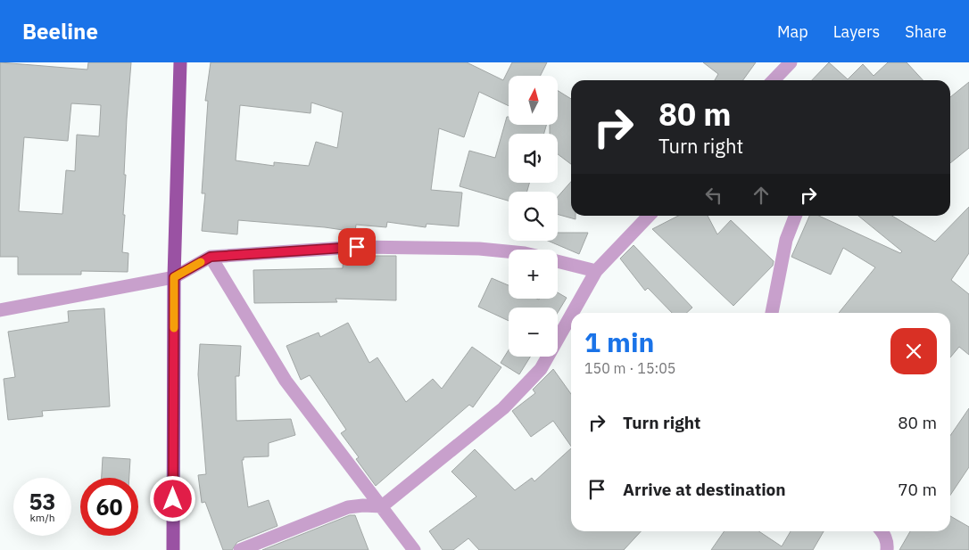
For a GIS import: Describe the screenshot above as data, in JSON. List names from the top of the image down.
{
  "north": "top",
  "page": {
    "header": "Beeline",
    "nav": ["Map", "Layers", "Share"],
    "map_buttons": ["+", "−"],
    "turn": ["80 m", "Turn right"],
    "heading": ["1 min", "150 m · 15:05"],
    "list": [
      {
        "name": "Turn right",
        "value": "80 m"
      },
      {
        "name": "Arrive at destination",
        "value": "70 m"
      }
    ],
    "speed": "53 km/h",
    "limit": "60"
  }
}
